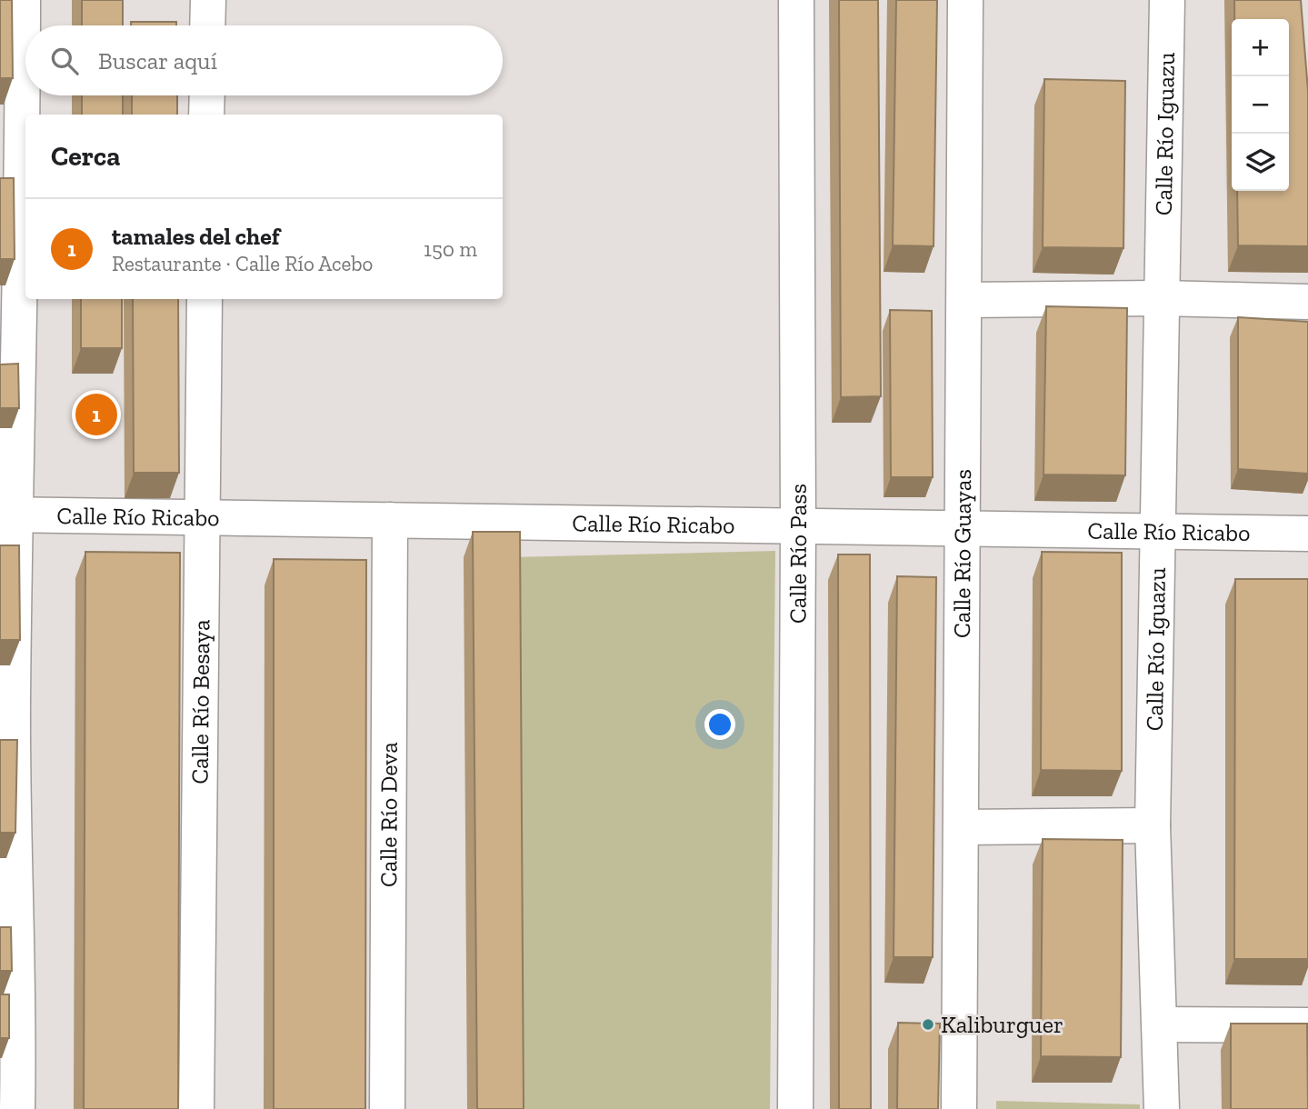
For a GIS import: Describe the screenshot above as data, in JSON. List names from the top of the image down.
{
  "streets": {
    "street": [
      "Calle Río Iguazu",
      "Calle Río Ricabo",
      "Calle Río Pass",
      "Calle Río Guayas",
      "Calle Río Besaya",
      "Calle Río Deva"
    ]
  },
  "crossings": [
    ["Calle Río Iguazu", "Calle Río Ricabo"],
    ["Calle Río Ricabo", "Calle Río Pass"],
    ["Calle Río Ricabo", "Calle Río Guayas"],
    ["Calle Río Ricabo", "Calle Río Besaya"],
    ["Calle Río Ricabo", "Calle Río Deva"]
  ],
  "places": ["Kaliburguer"],
  "page": {
    "map_buttons": ["+", "−"],
    "search": "Buscar aquí",
    "heading": "Cerca",
    "list": [
      {
        "mark": "1",
        "name": "tamales del chef",
        "note": "Restaurante · Calle Río Acebo",
        "value": "150 m"
      }
    ],
    "pins": "1"
  }
}
